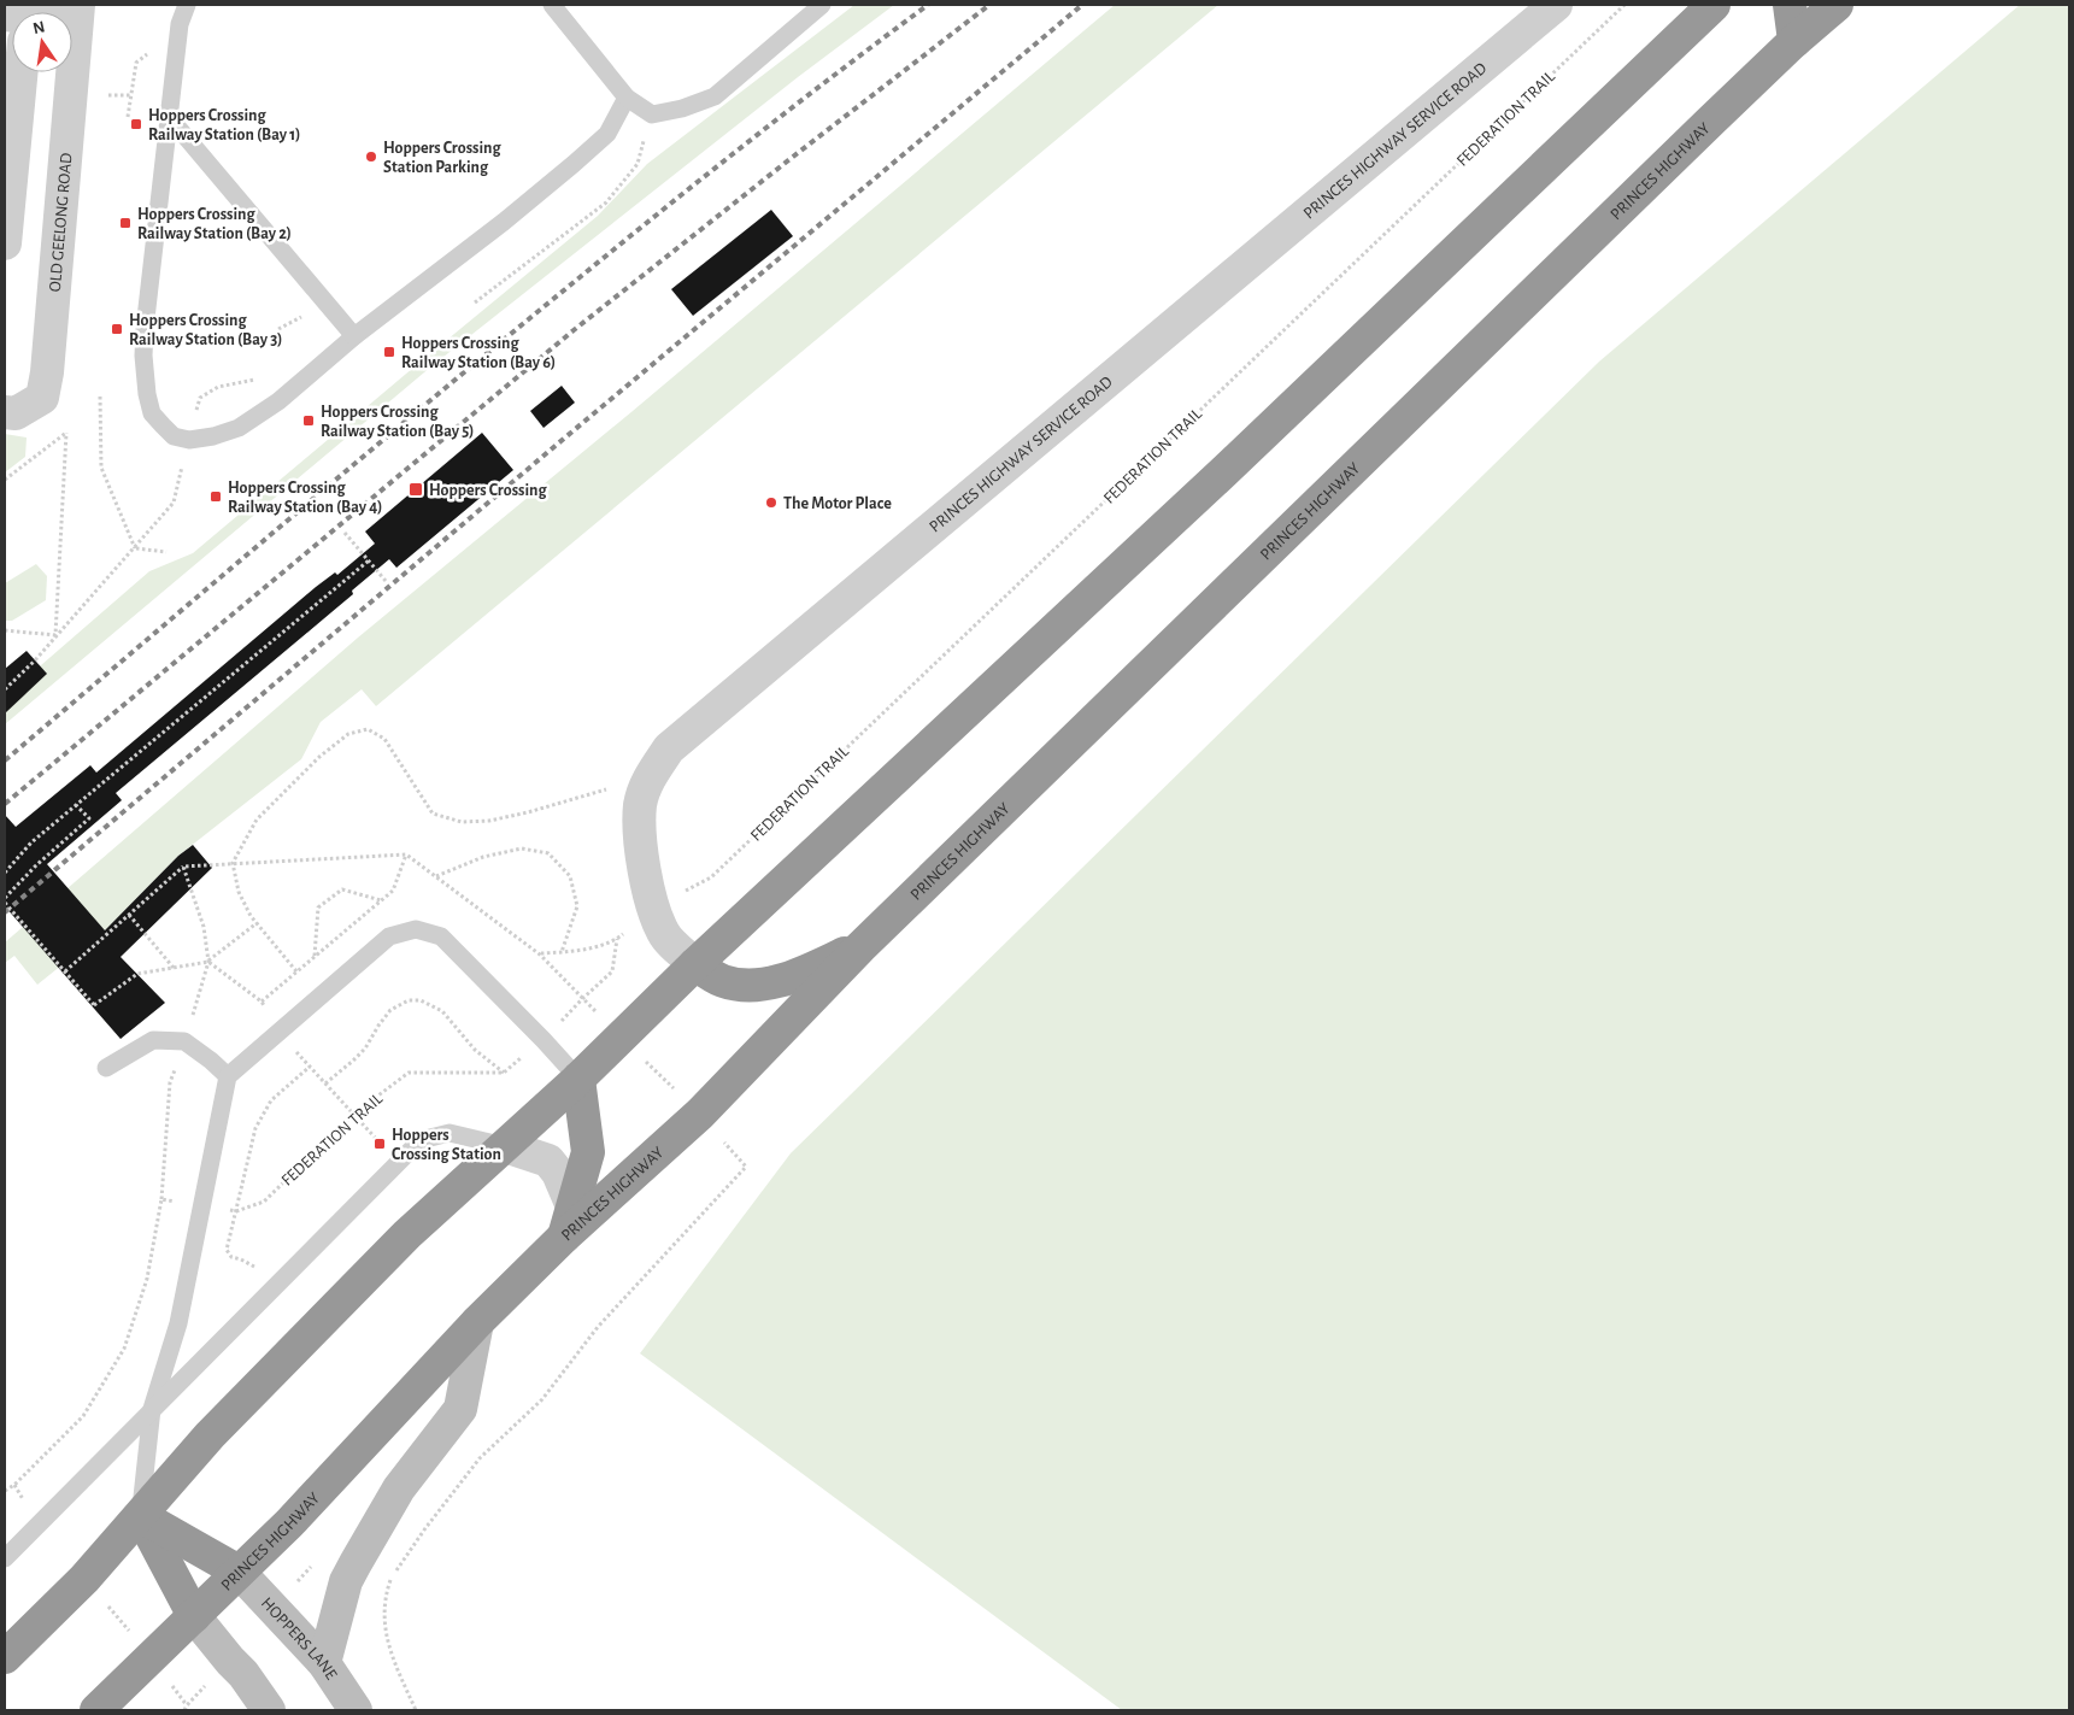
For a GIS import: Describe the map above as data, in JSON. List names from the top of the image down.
{
  "streets": {
    "highway": ["PRINCES HIGHWAY"],
    "street": ["PRINCES HIGHWAY SERVICE ROAD", "OLD GEELONG ROAD", "HOPPERS LANE"],
    "path": ["FEDERATION TRAIL"]
  },
  "crossings": [
    ["FEDERATION TRAIL", "PRINCES HIGHWAY SERVICE ROAD"],
    ["PRINCES HIGHWAY", "HOPPERS LANE"]
  ],
  "places": {
    "transit": [
      "Hoppers Crossing Railway Station (Bay 1)",
      "Hoppers Crossing Railway Station (Bay 2)",
      "Hoppers Crossing Railway Station (Bay 3)",
      "Hoppers Crossing Railway Station (Bay 6)",
      "Hoppers Crossing Railway Station (Bay 5)",
      "Hoppers Crossing",
      "Hoppers Crossing Railway Station (Bay 4)",
      "Hoppers Crossing Station"
    ],
    "other": ["Hoppers Crossing Station Parking", "The Motor Place"]
  },
  "north": "top"
}
